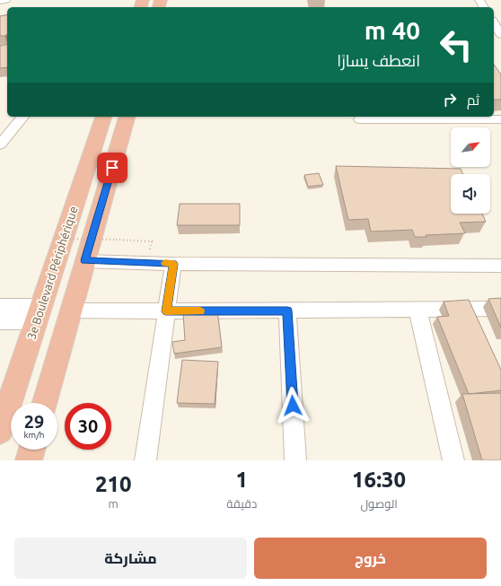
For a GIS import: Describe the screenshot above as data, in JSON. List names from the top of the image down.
{
  "streets": {
    "highway": ["3e Boulevard Périphérique"]
  },
  "north": "top right",
  "page": {
    "turn": ["40 m", "انعطف يسارًا"],
    "then": "ثم",
    "speed": "29 km/h",
    "limit": "30",
    "eta": [
      "16:30",
      "الوصول",
      "1",
      "دقيقة",
      "210",
      "m"
    ],
    "buttons": ["خروج", "مشاركة"]
  }
}
